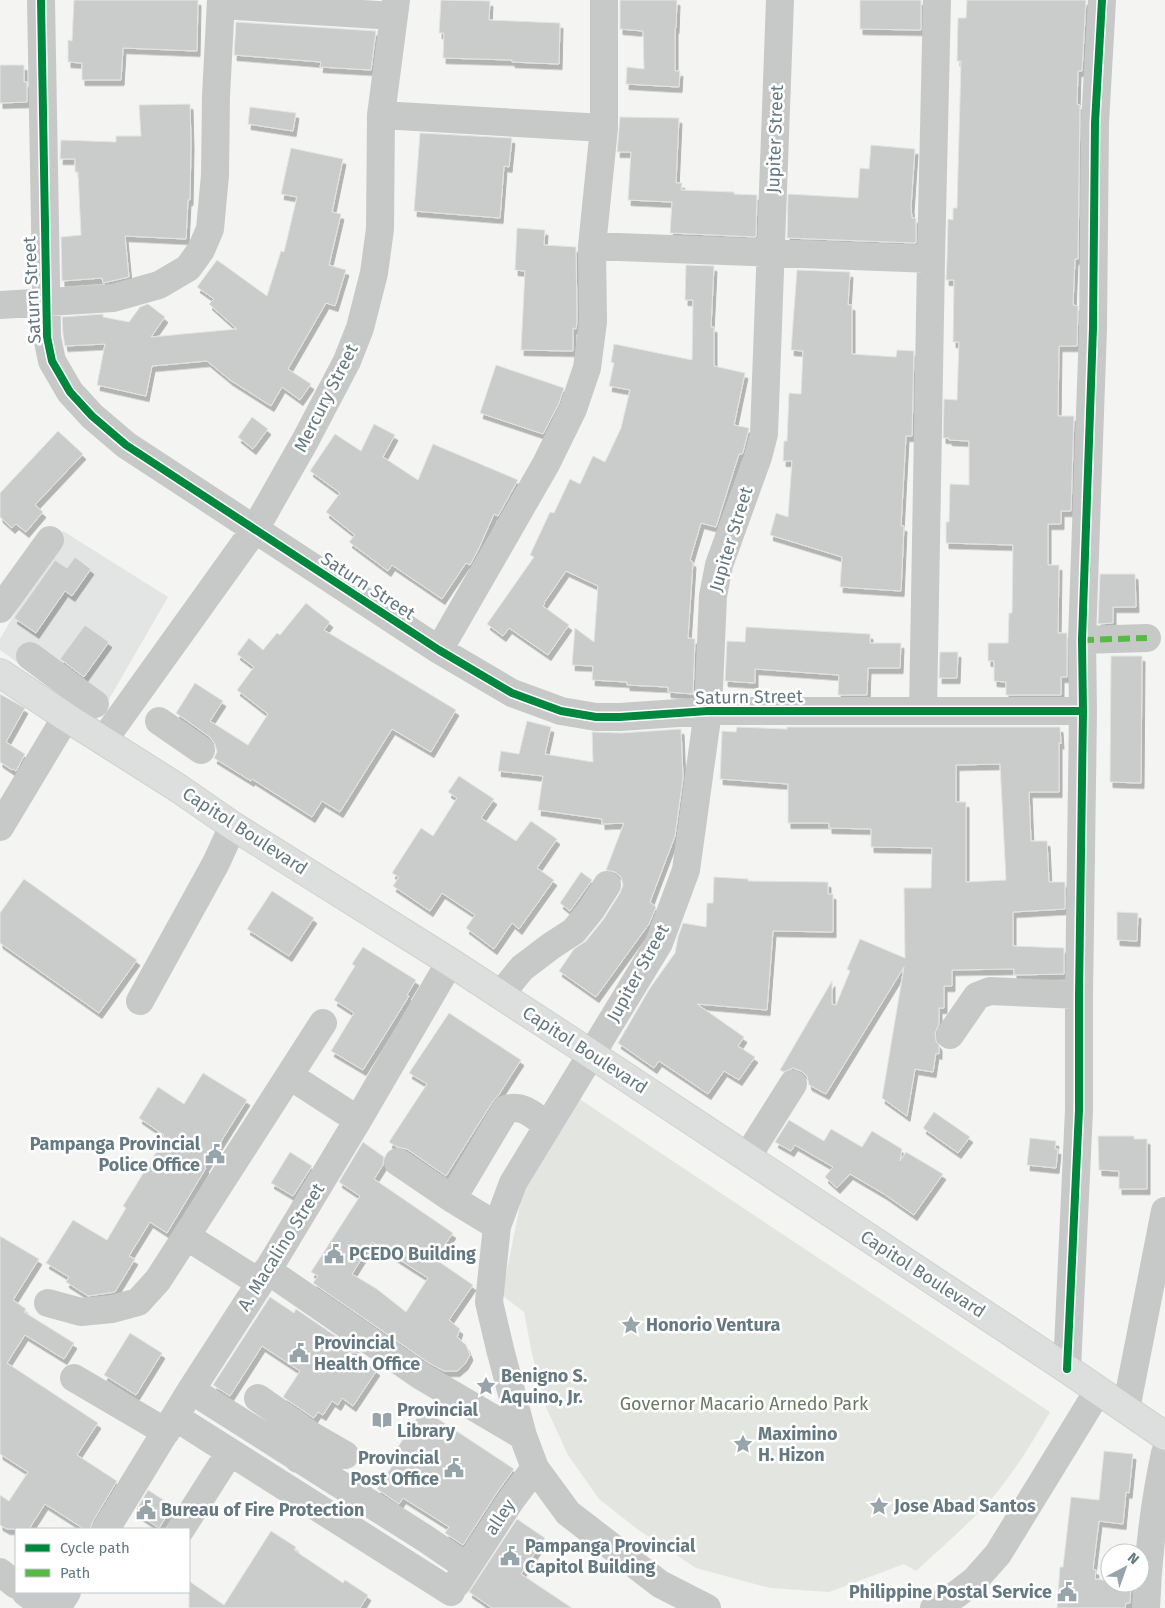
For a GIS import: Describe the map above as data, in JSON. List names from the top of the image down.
{
  "streets": {
    "main road": ["Capitol Boulevard"],
    "street": [
      "Jupiter Street",
      "Saturn Street",
      "Mercury Street",
      "A. Macalino Street",
      "alley"
    ]
  },
  "crossings": [
    ["Jupiter Street", "Saturn Street"],
    ["Jupiter Street", "Capitol Boulevard"],
    ["Jupiter Street", "alley"],
    ["Saturn Street", "Mercury Street"],
    ["Mercury Street", "Capitol Boulevard"],
    ["Capitol Boulevard", "A. Macalino Street"]
  ],
  "parks": ["Governor Macario Arnedo Park"],
  "places": {
    "public building": [
      "Pampanga Provincial Police Office",
      "PCEDO Building",
      "Provincial Health Office",
      "Provincial Post Office",
      "Bureau of Fire Protection",
      "Pampanga Provincial Capitol Building",
      "Philippine Postal Service"
    ],
    "place": [
      "Honorio Ventura",
      "Benigno S. Aquino, Jr.",
      "Maximino H. Hizon",
      "Jose Abad Santos"
    ],
    "library": ["Provincial Library"]
  },
  "legend": ["Cycle path", "Path"],
  "north": "top right"
}
